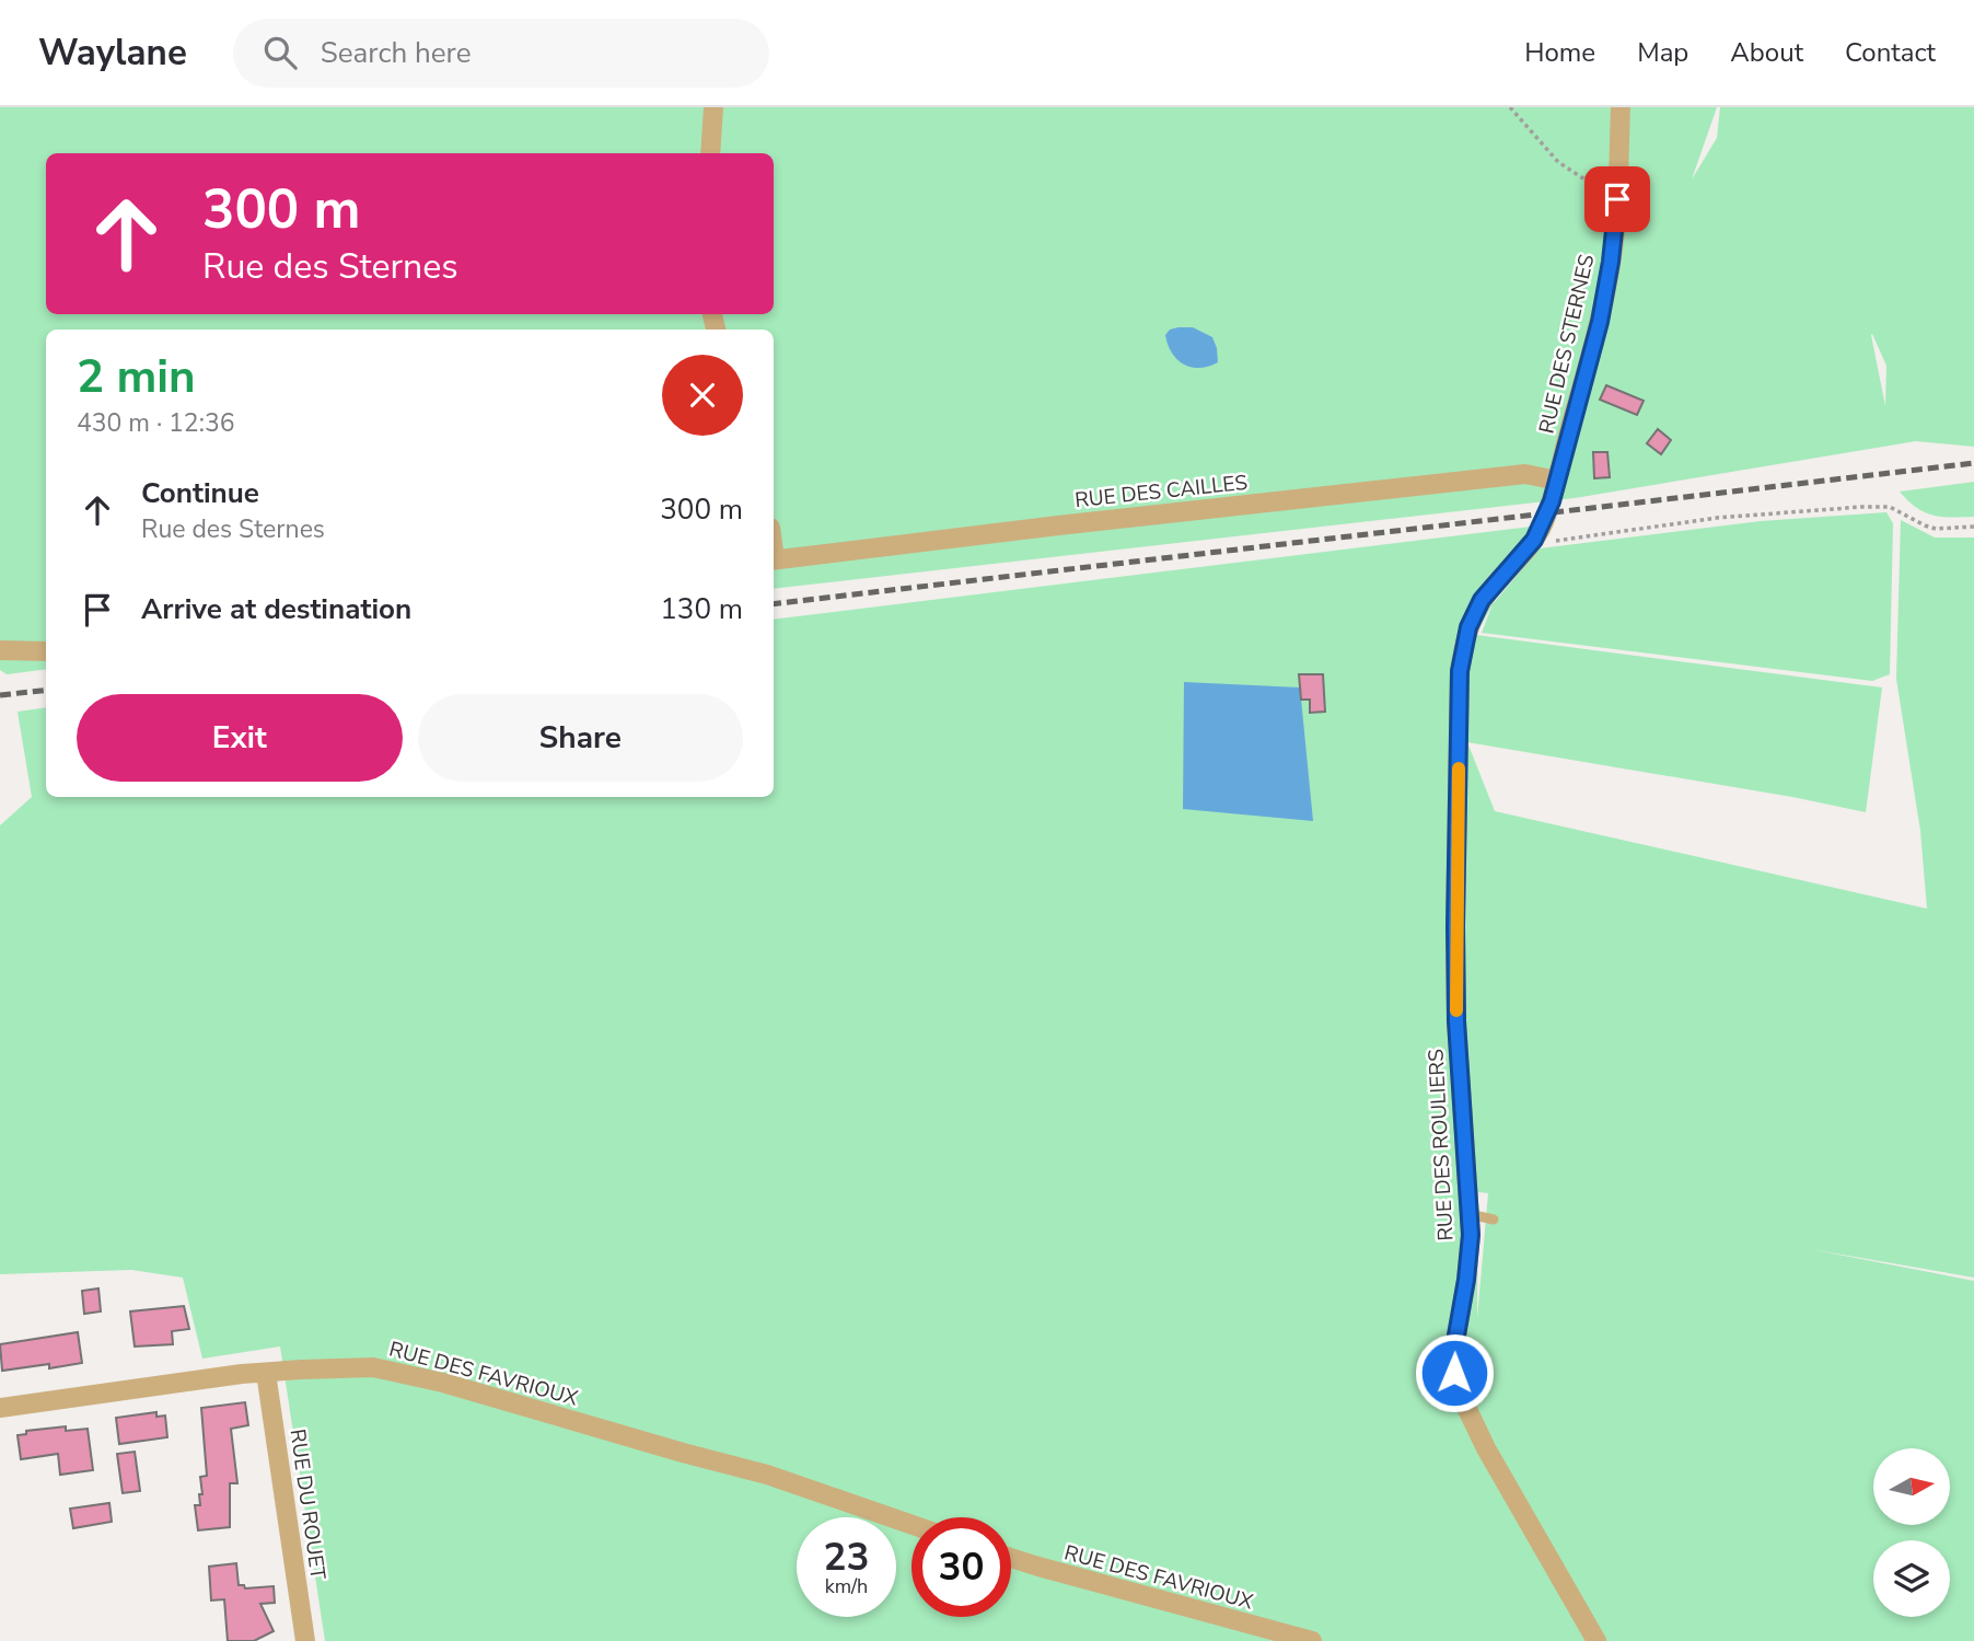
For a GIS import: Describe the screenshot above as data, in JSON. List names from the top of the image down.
{
  "streets": {
    "street": [
      "RUE DES STERNES",
      "RUE DES CAILLES",
      "RUE DES ROULIERS",
      "RUE DES FAVRIOUX",
      "RUE DU ROUET"
    ]
  },
  "crossings": [
    ["RUE DES STERNES", "RUE DES CAILLES"],
    ["RUE DES STERNES", "RUE DES ROULIERS"],
    ["RUE DES FAVRIOUX", "RUE DU ROUET"]
  ],
  "north": "right",
  "page": {
    "header": "Waylane",
    "search": "Search here",
    "nav": [
      "Home",
      "Map",
      "About",
      "Contact"
    ],
    "turn": ["300 m", "Rue des Sternes"],
    "heading": ["2 min", "430 m · 12:36"],
    "list": [
      {
        "name": "Continue",
        "note": "Rue des Sternes",
        "value": "300 m"
      },
      {
        "name": "Arrive at destination",
        "value": "130 m"
      }
    ],
    "buttons": ["Exit", "Share"],
    "speed": "23 km/h",
    "limit": "30"
  }
}
